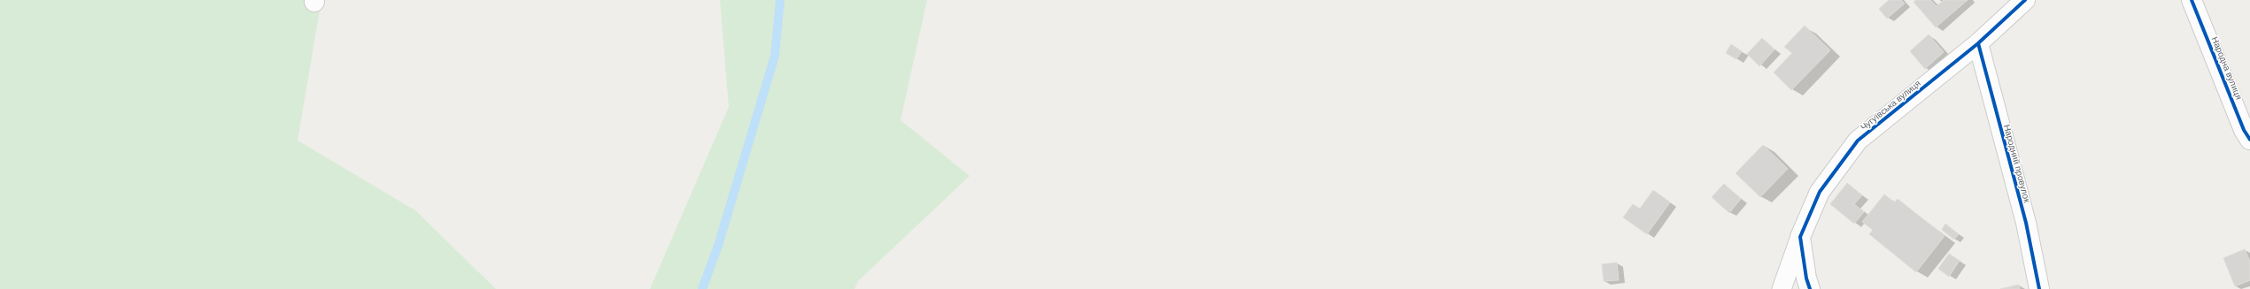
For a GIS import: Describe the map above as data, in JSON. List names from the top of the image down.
{
  "streets": {
    "street": ["Народна вулиця", "Чугуївська вулиця", "Народний провулок"]
  },
  "crossings": [
    ["Чугуївська вулиця", "Народний провулок"]
  ]
}
